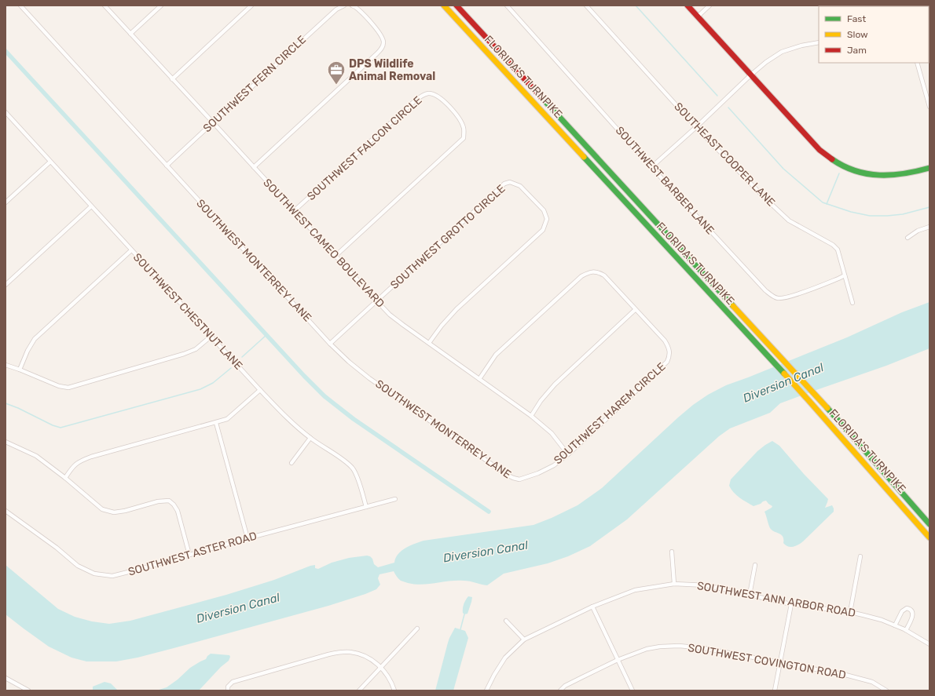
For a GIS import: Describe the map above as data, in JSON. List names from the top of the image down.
{
  "streets": {
    "main road": ["FLORIDA'S TURNPIKE"],
    "street": [
      "SOUTHWEST FERN CIRCLE",
      "SOUTHWEST FALCON CIRCLE",
      "SOUTHEAST COOPER LANE",
      "SOUTHWEST BARBER LANE",
      "SOUTHWEST GROTTO CIRCLE",
      "SOUTHWEST CAMEO BOULEVARD",
      "SOUTHWEST MONTERREY LANE",
      "SOUTHWEST CHESTNUT LANE",
      "SOUTHWEST HAREM CIRCLE",
      "SOUTHWEST ASTER ROAD",
      "SOUTHWEST ANN ARBOR ROAD",
      "SOUTHWEST COVINGTON ROAD"
    ]
  },
  "crossings": [
    ["SOUTHWEST FERN CIRCLE", "SOUTHWEST CAMEO BOULEVARD"],
    ["SOUTHWEST FERN CIRCLE", "SOUTHWEST MONTERREY LANE"],
    ["SOUTHWEST FALCON CIRCLE", "SOUTHWEST CAMEO BOULEVARD"],
    ["SOUTHEAST COOPER LANE", "SOUTHWEST BARBER LANE"],
    ["SOUTHWEST GROTTO CIRCLE", "SOUTHWEST CAMEO BOULEVARD"],
    ["SOUTHWEST GROTTO CIRCLE", "SOUTHWEST MONTERREY LANE"],
    ["SOUTHWEST CAMEO BOULEVARD", "SOUTHWEST HAREM CIRCLE"],
    ["SOUTHWEST MONTERREY LANE", "SOUTHWEST HAREM CIRCLE"],
    ["SOUTHWEST CHESTNUT LANE", "SOUTHWEST ASTER ROAD"]
  ],
  "water": ["Diversion Canal"],
  "places": {
    "office": ["DPS Wildlife Animal Removal"]
  },
  "legend": ["Fast", "Slow", "Jam"]
}
